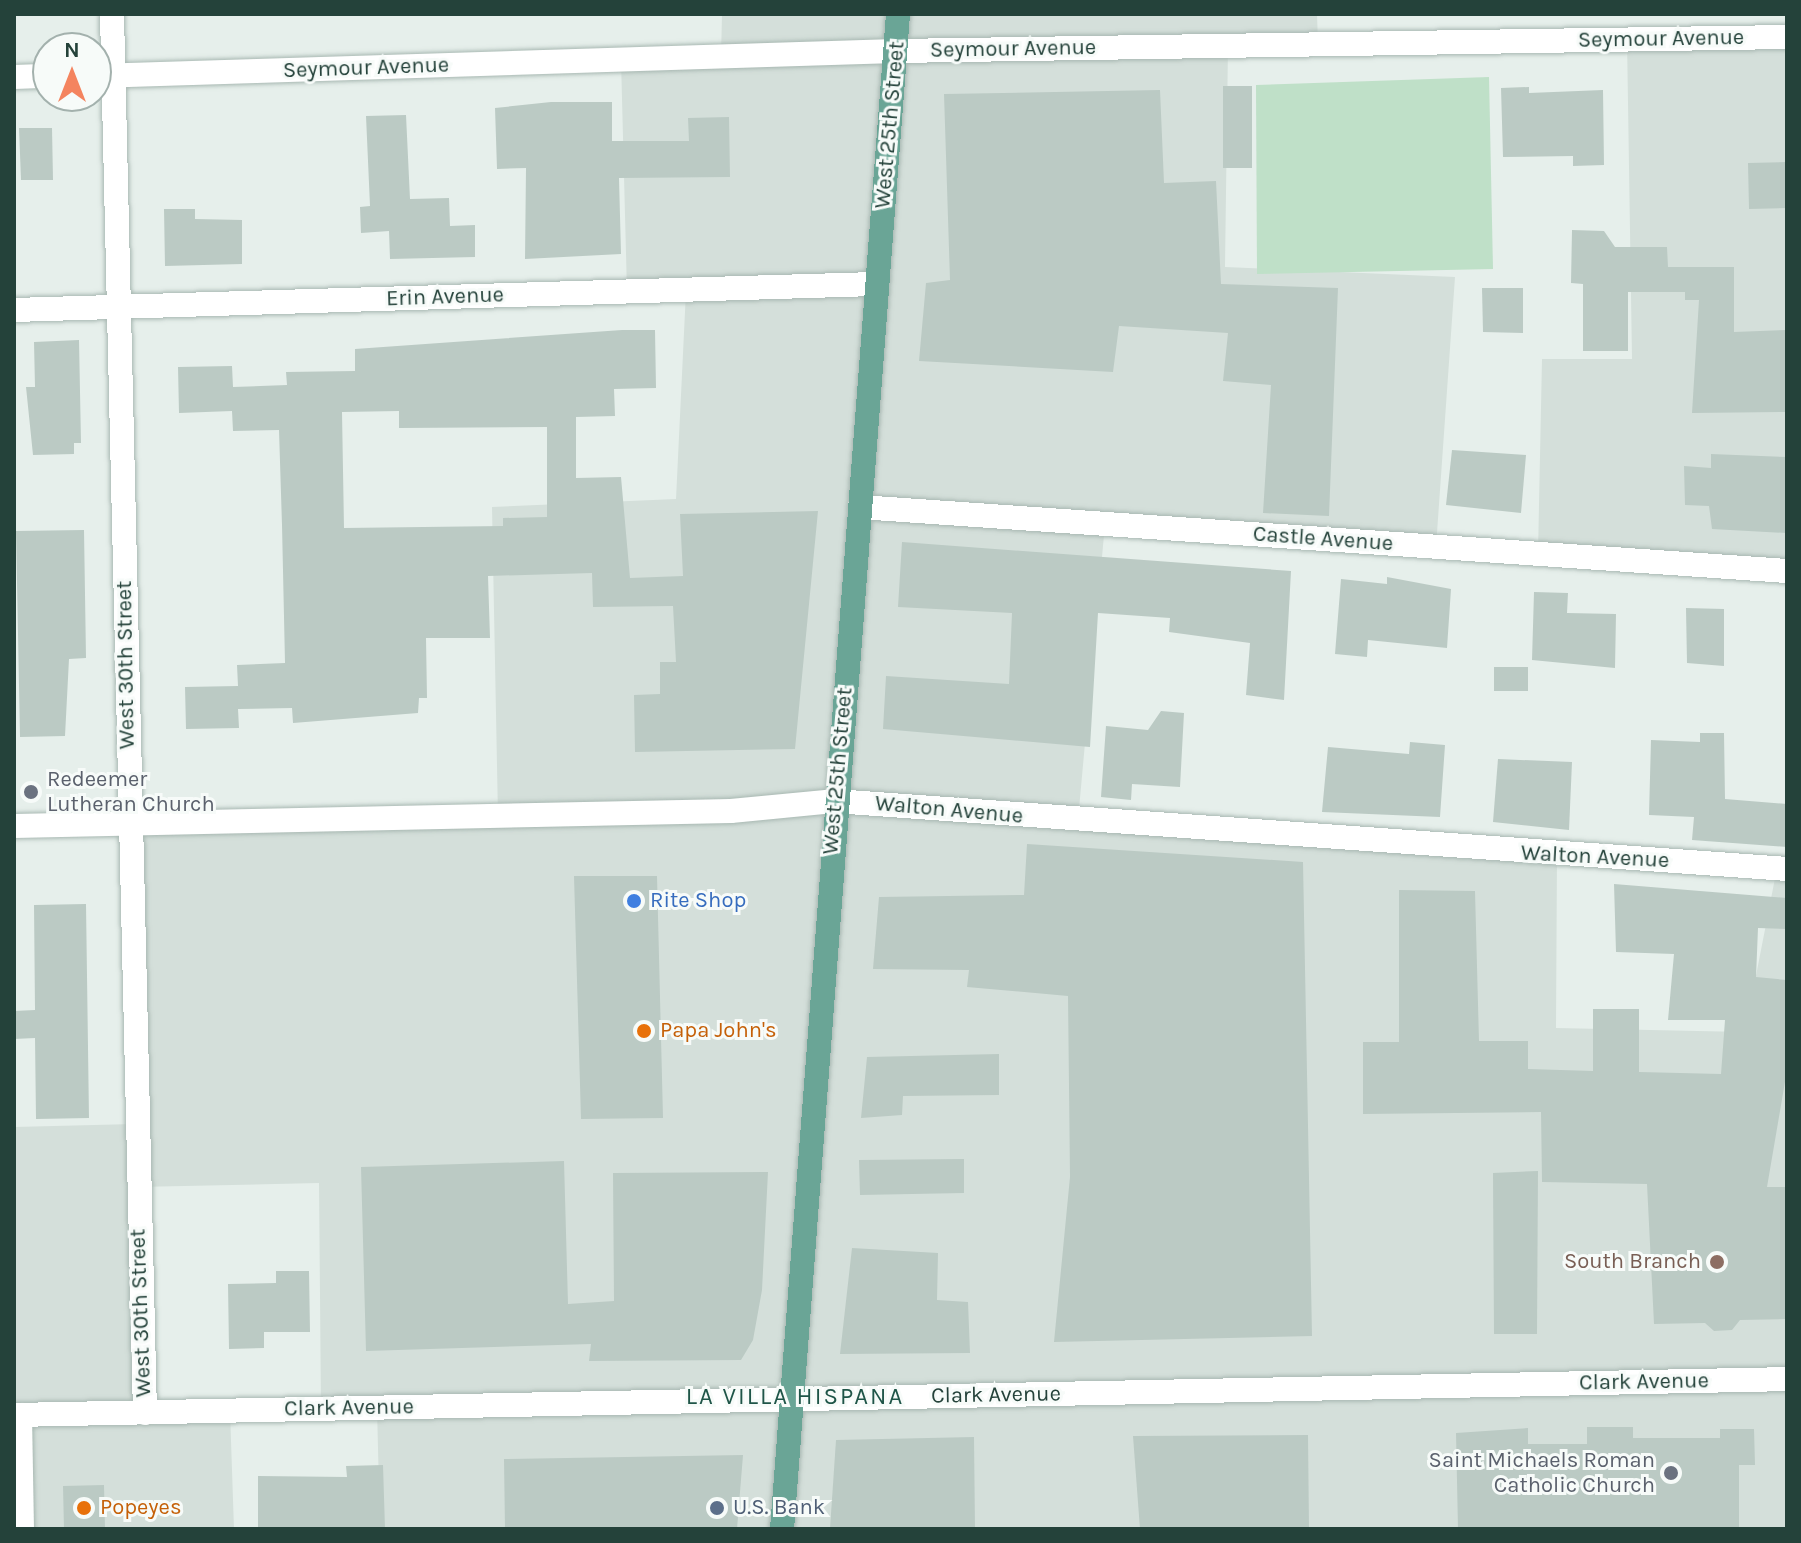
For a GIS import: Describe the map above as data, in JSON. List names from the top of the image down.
{
  "streets": {
    "main road": ["West 25th Street"],
    "street": [
      "Seymour Avenue",
      "Erin Avenue",
      "Castle Avenue",
      "West 30th Street",
      "Walton Avenue",
      "Clark Avenue"
    ]
  },
  "crossings": [
    ["Seymour Avenue", "West 25th Street"],
    ["West 25th Street", "Erin Avenue"],
    ["West 25th Street", "Castle Avenue"],
    ["West 25th Street", "Walton Avenue"],
    ["West 25th Street", "Clark Avenue"],
    ["Erin Avenue", "West 30th Street"],
    ["West 30th Street", "Walton Avenue"],
    ["West 30th Street", "Clark Avenue"]
  ],
  "districts": ["LA VILLA HISPANA"],
  "places": [
    "Redeemer Lutheran Church",
    "Rite Shop",
    "Papa John's",
    "South Branch",
    "Saint Michaels Roman Catholic Church",
    "Popeyes",
    "U.S. Bank"
  ],
  "north": "top"
}
